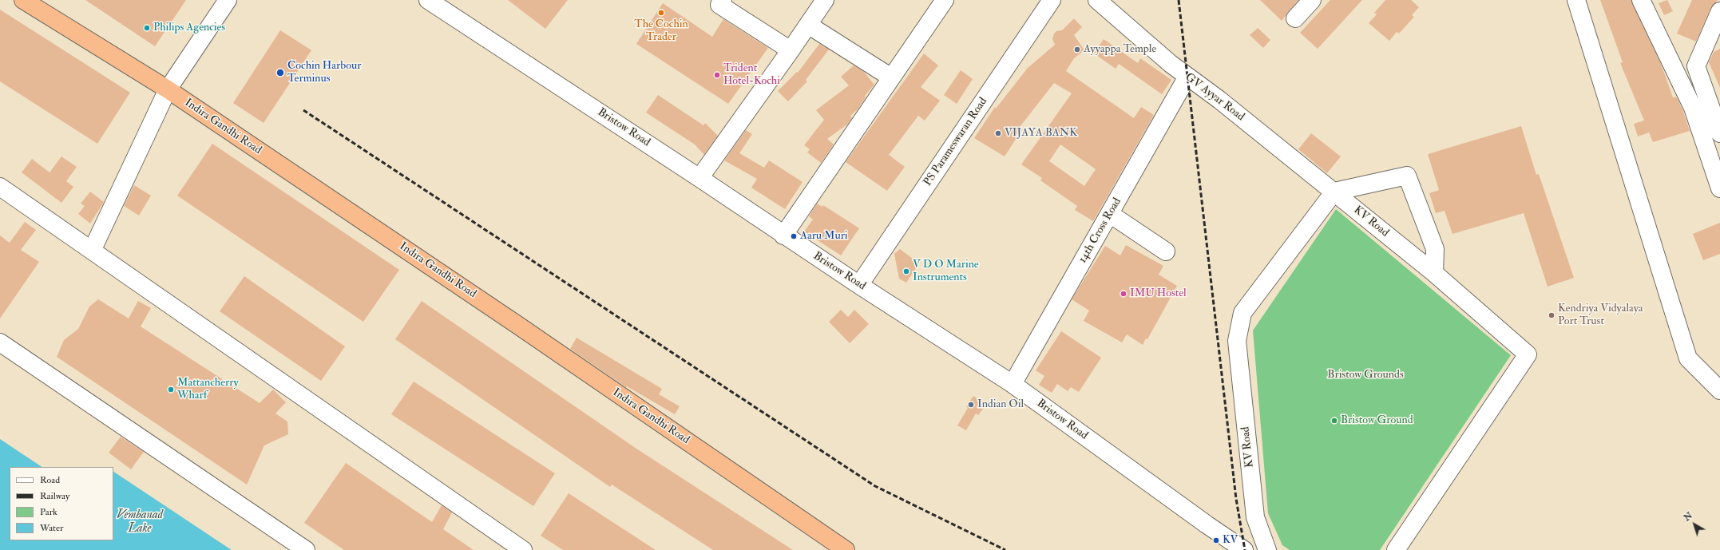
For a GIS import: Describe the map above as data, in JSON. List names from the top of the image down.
{
  "streets": {
    "highway": ["Indira Gandhi Road"],
    "street": [
      "GV Ayyar Road",
      "Bristow Road",
      "PS Parameswaran Road",
      "KV Road",
      "14th Cross Road"
    ]
  },
  "crossings": [
    ["GV Ayyar Road", "KV Road"],
    ["GV Ayyar Road", "14th Cross Road"],
    ["Bristow Road", "PS Parameswaran Road"],
    ["Bristow Road", "14th Cross Road"]
  ],
  "water": ["Vembanad Lake"],
  "parks": ["Bristow Grounds"],
  "places": [
    "The Cochin Trader",
    "Philips Agencies",
    "Ayyappa Temple",
    "Cochin Harbour Terminus",
    "Trident Hotel-Kochi",
    "VIJAYA BANK",
    "Aaru Muri",
    "V D O Marine Instruments",
    "IMU Hostel",
    "Kendriya Vidyalaya Port Trust",
    "Mattancherry Wharf",
    "Indian Oil",
    "Bristow Ground",
    "KV"
  ],
  "legend": [
    "Road",
    "Railway",
    "Park",
    "Water"
  ],
  "north": "top left"
}
